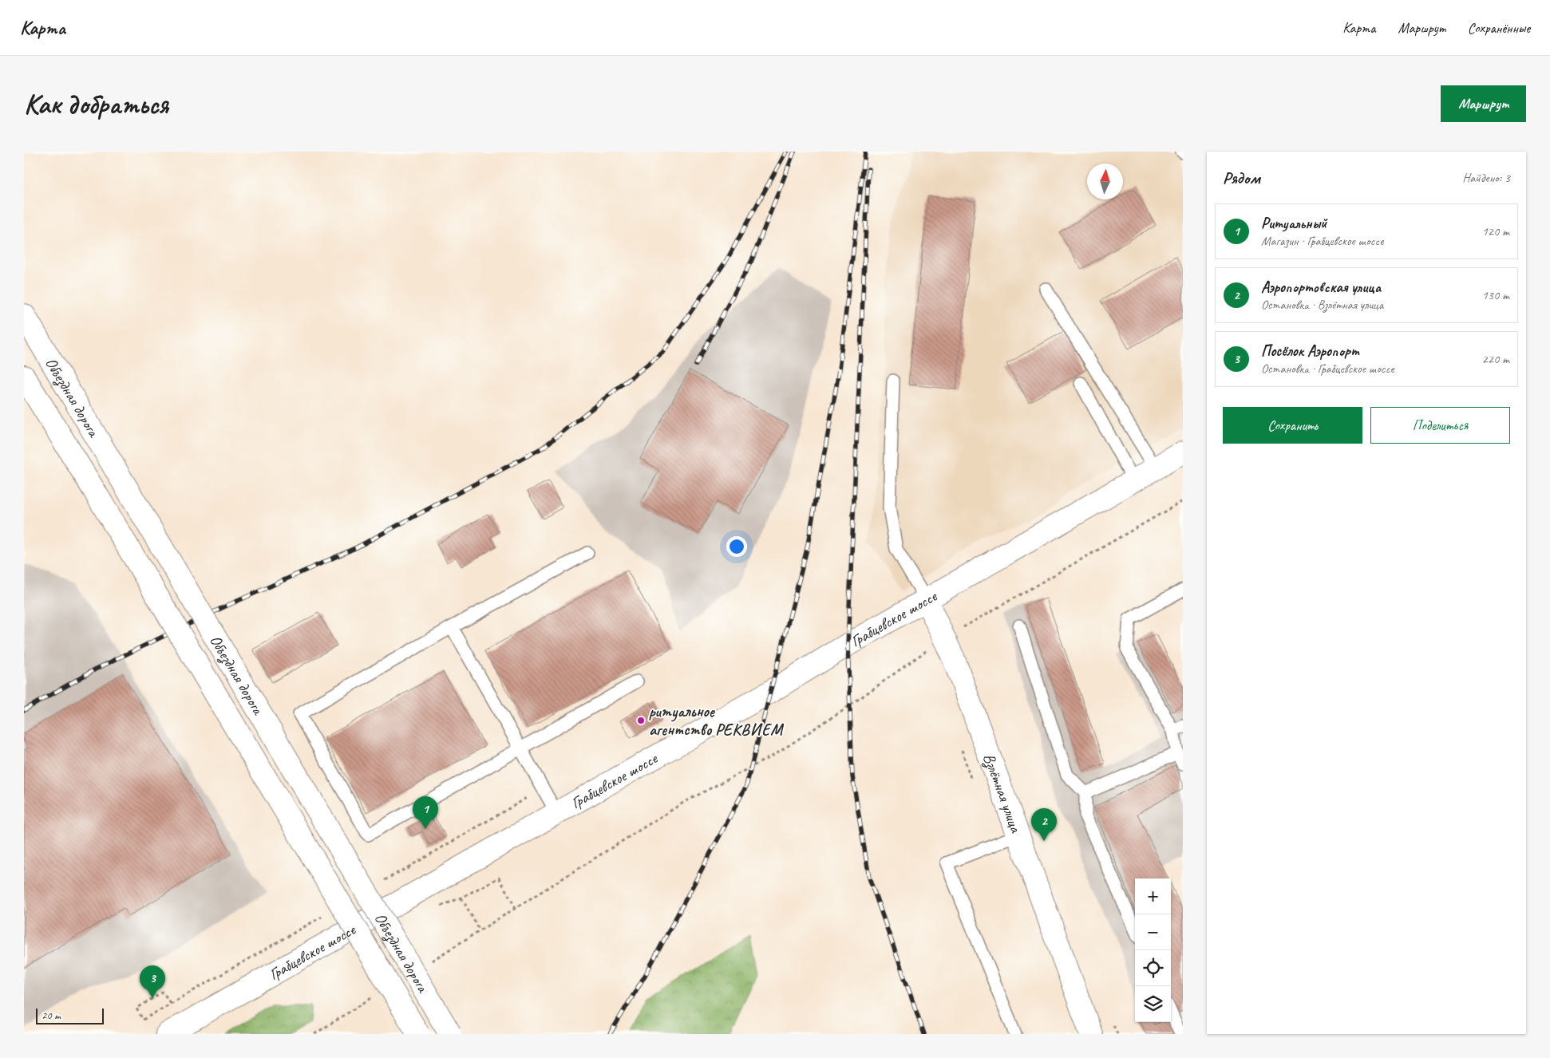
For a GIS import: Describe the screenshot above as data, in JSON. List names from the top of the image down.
{
  "streets": {
    "main road": ["Объездная дорога", "Грабцевское шоссе", "Взлётная улица"]
  },
  "crossings": [
    ["Грабцевское шоссе", "Взлётная улица"]
  ],
  "places": ["ритуальное агентство РЕКВИЕМ"],
  "scale_bar": "20 m",
  "north": "top",
  "page": {
    "header": "Карта",
    "nav": ["Карта", "Маршрут", "Сохранённые"],
    "buttons": [
      "Маршрут",
      ["Сохранить", "Поделиться"]
    ],
    "title": "Как добраться",
    "heading": ["Рядом", "Найдено: 3"],
    "list": [
      {
        "mark": "1",
        "name": "Ритуальный",
        "note": "Магазин · Грабцевское шоссе",
        "value": "120 m"
      },
      {
        "mark": "2",
        "name": "Аэропортовская улица",
        "note": "Остановка · Взлётная улица",
        "value": "130 m"
      },
      {
        "mark": "3",
        "name": "Посёлок Аэропорт",
        "note": "Остановка · Грабцевское шоссе",
        "value": "220 m"
      }
    ],
    "pins": ["1", "2", "3"],
    "map_buttons": ["+", "−"],
    "scale": "20 m"
  }
}
